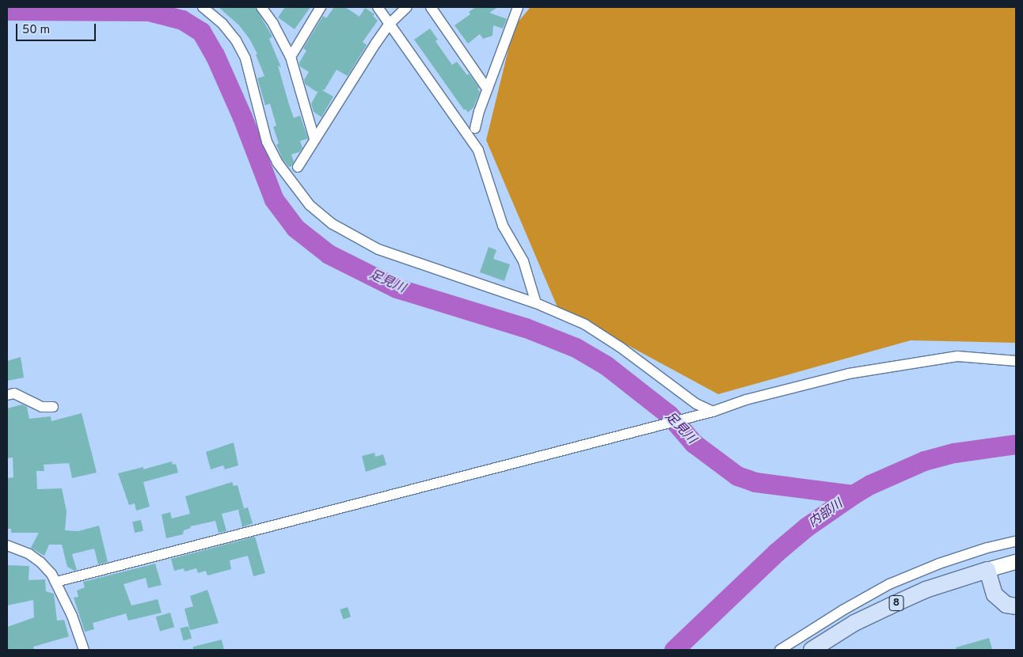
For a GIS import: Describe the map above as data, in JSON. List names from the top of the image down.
{
  "streets": {
    "main road": ["8"]
  },
  "water": ["足見川", "内部川"],
  "scale_bar": "50 m"
}
